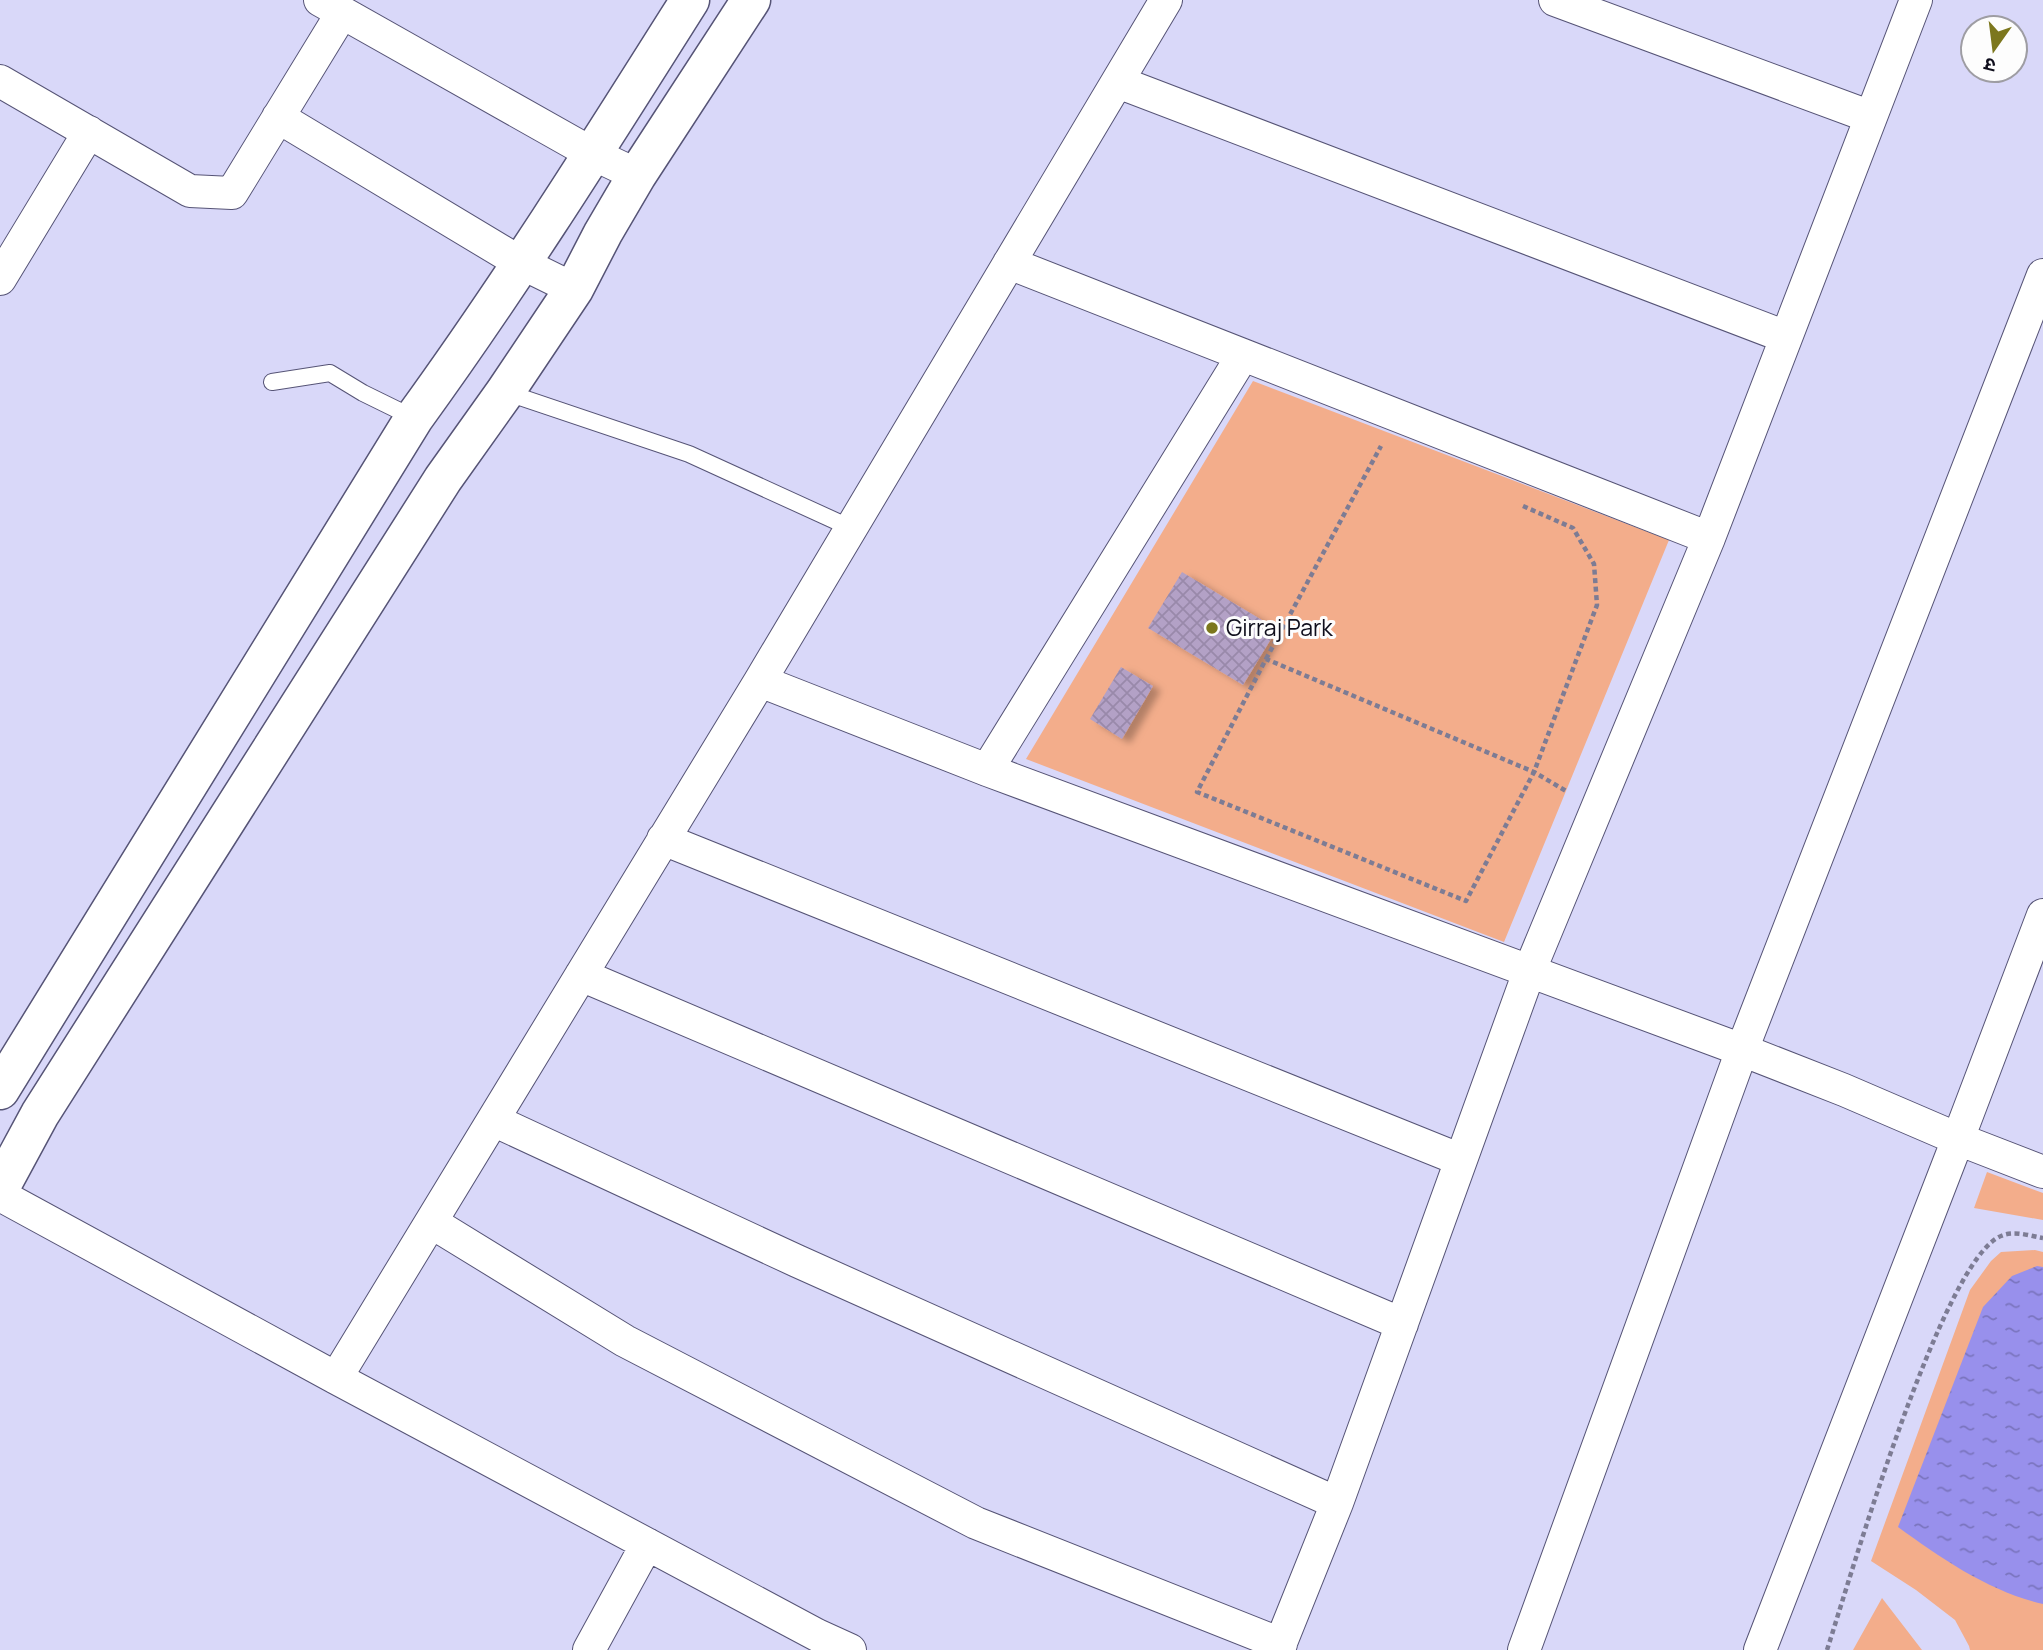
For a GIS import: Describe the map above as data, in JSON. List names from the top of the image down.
{
  "places": ["Girraj Park"],
  "north": "bottom"
}
